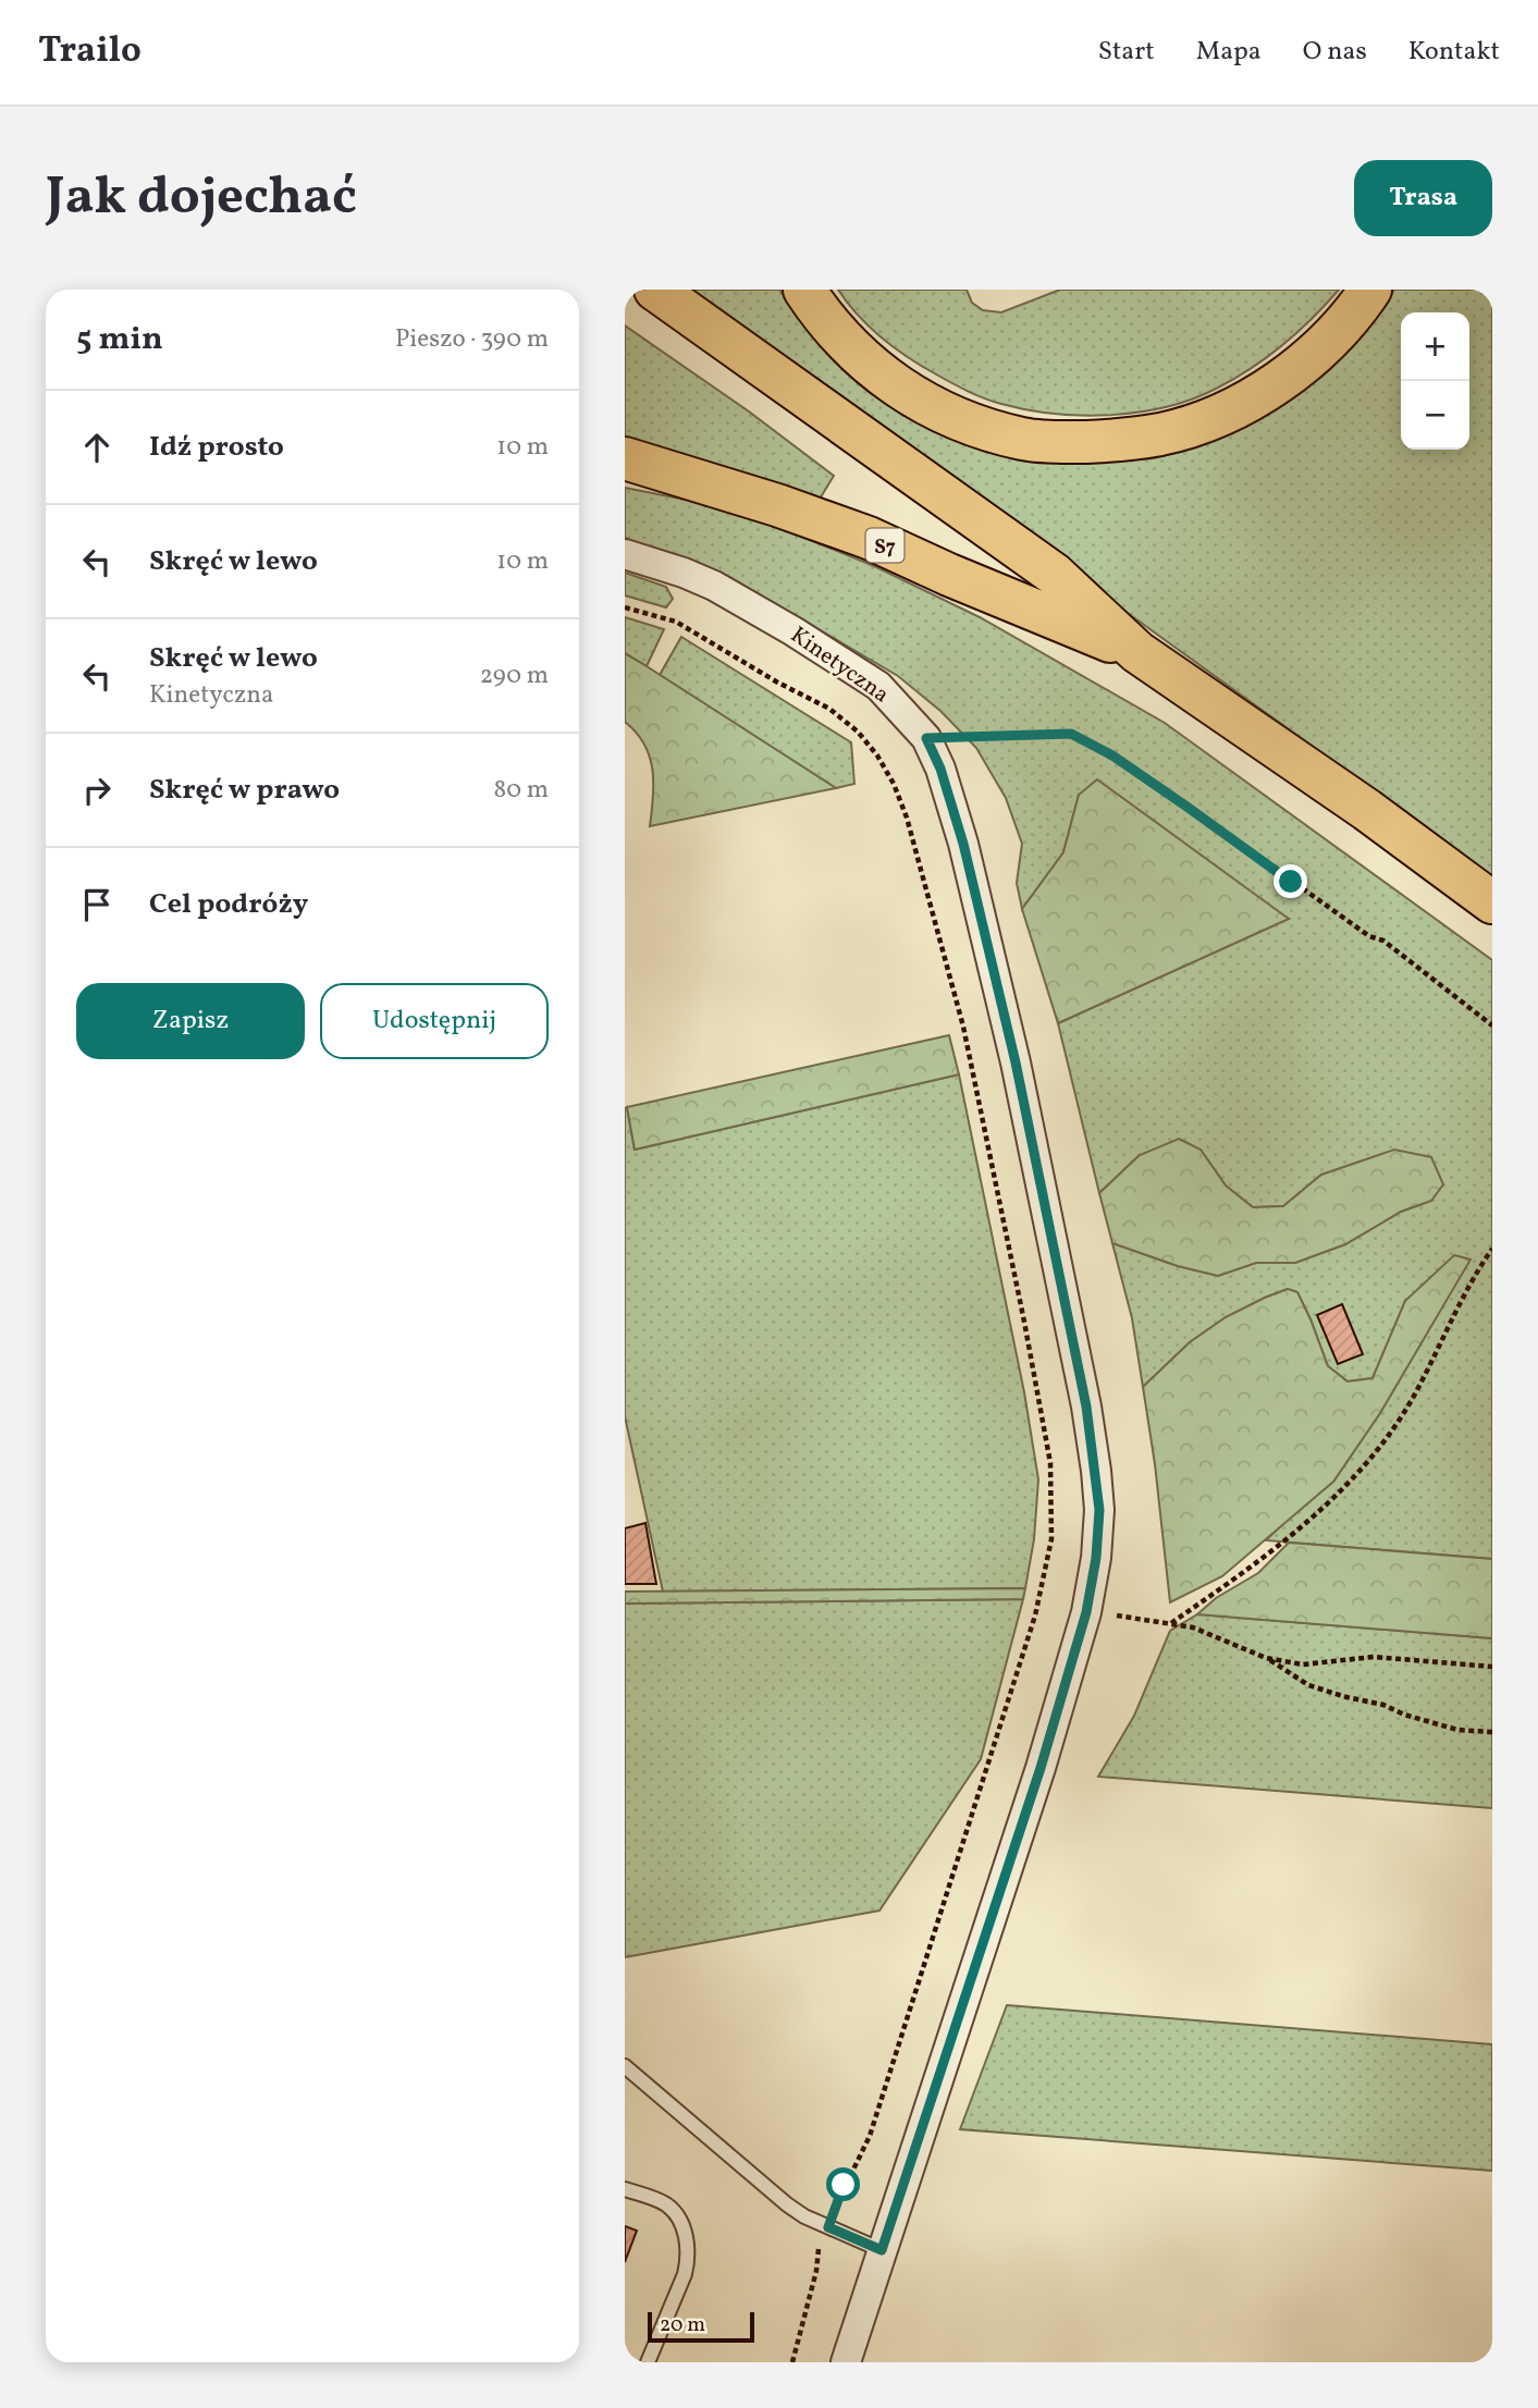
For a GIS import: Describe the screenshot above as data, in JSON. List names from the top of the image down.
{
  "streets": {
    "highway": ["S7"],
    "street": ["Kinetyczna"]
  },
  "scale_bar": "20 m",
  "page": {
    "header": "Trailo",
    "nav": [
      "Start",
      "Mapa",
      "O nas",
      "Kontakt"
    ],
    "buttons": [
      "Trasa",
      ["Zapisz", "Udostępnij"]
    ],
    "title": "Jak dojechać",
    "heading": ["5 min", "Pieszo · 390 m"],
    "map_buttons": ["+", "−"],
    "list": [
      ["Idź prosto", "10 m"],
      ["Skręć w lewo", "10 m"],
      ["Skręć w lewo", "Kinetyczna", "290 m"],
      ["Skręć w prawo", "80 m"],
      "Cel podróży"
    ],
    "scale": "20 m"
  }
}
